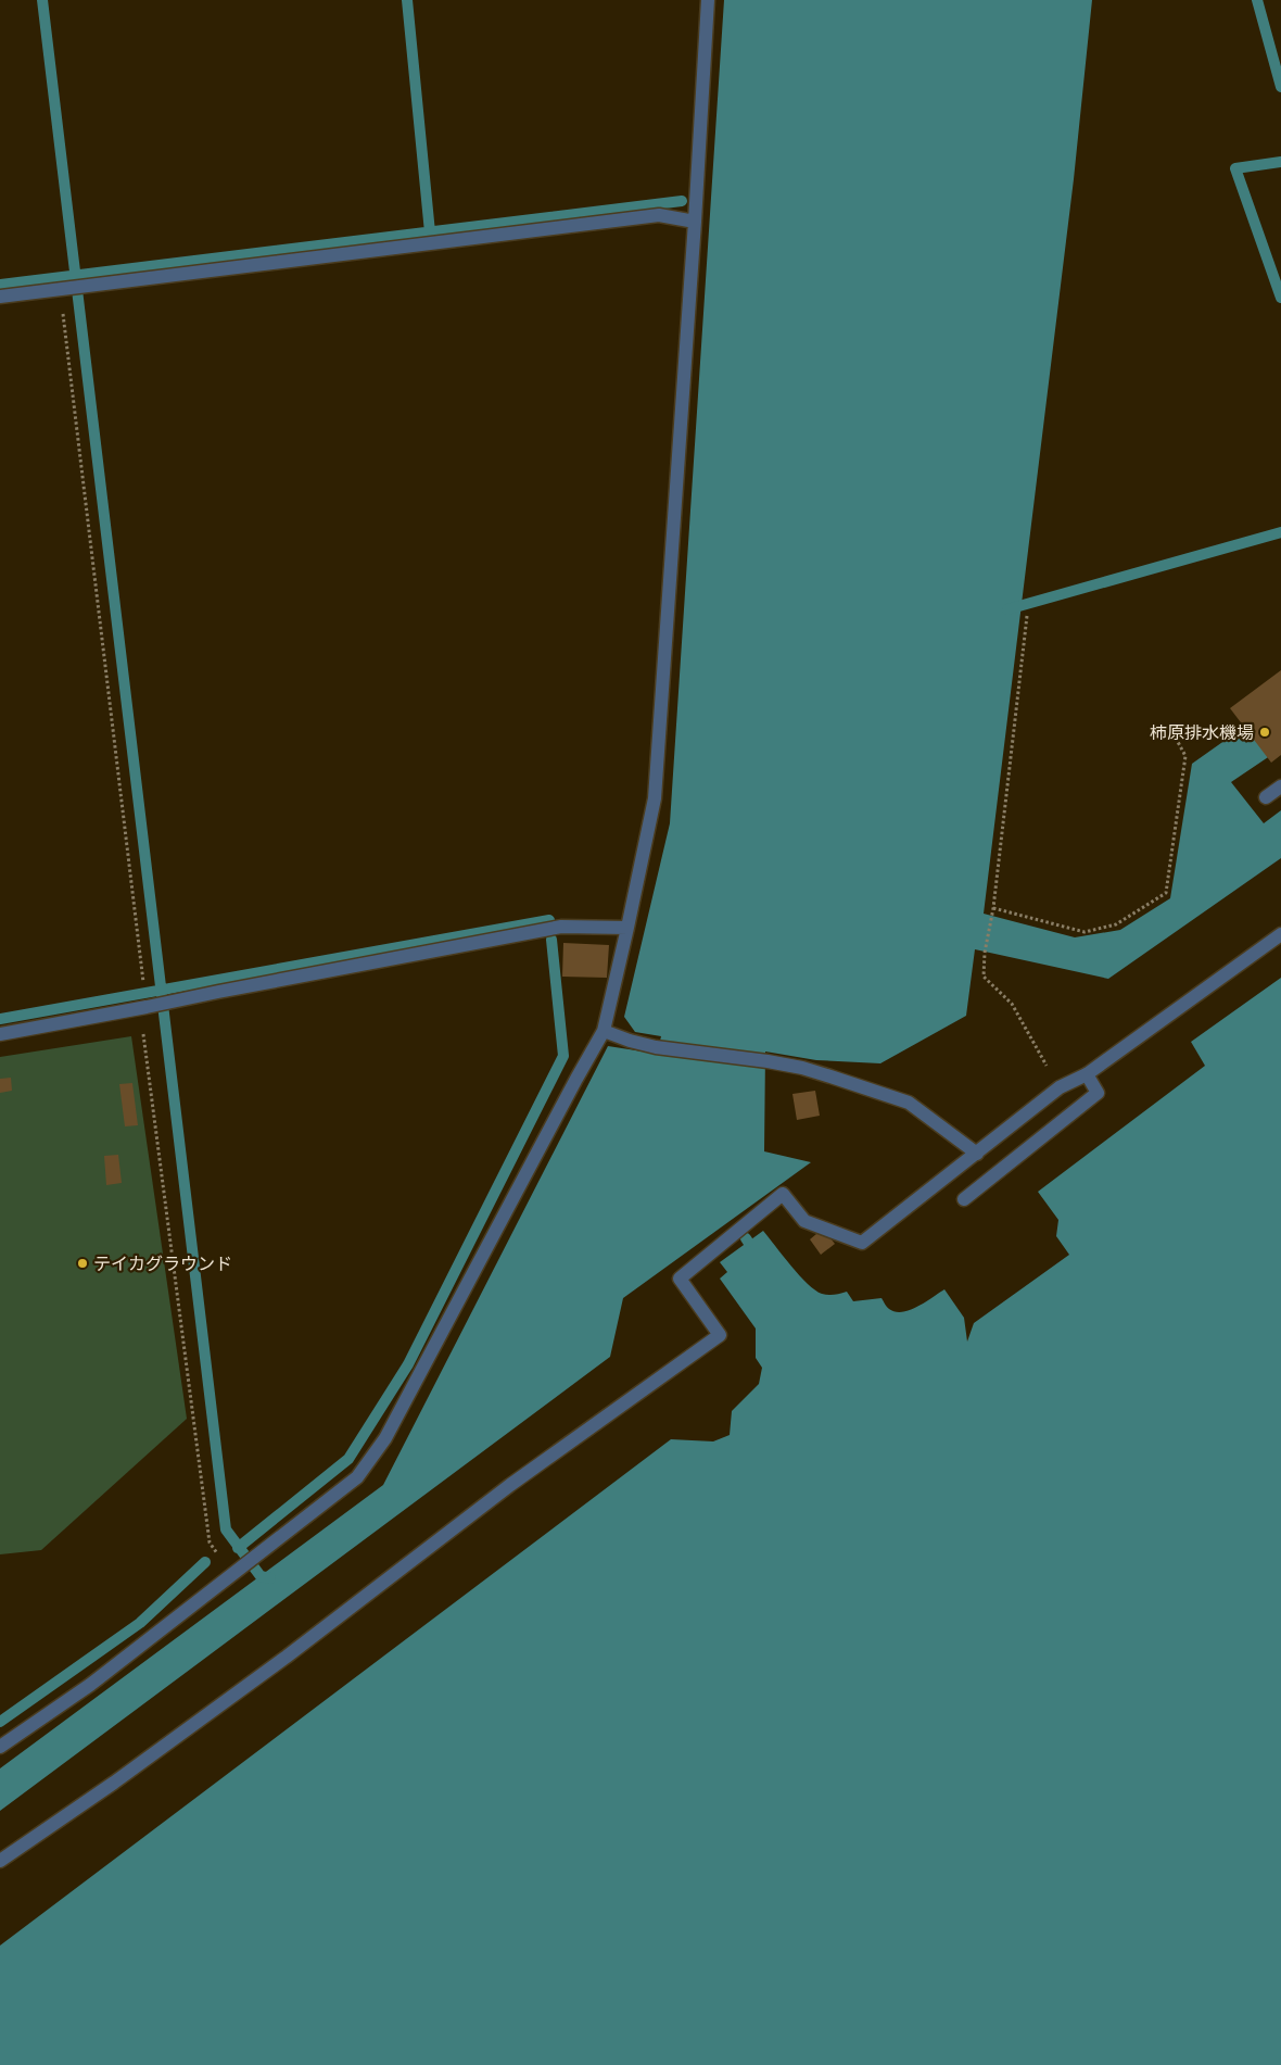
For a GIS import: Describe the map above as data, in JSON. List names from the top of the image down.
{
  "places": ["柿原排水機場", "テイカグラウンド"]
}
